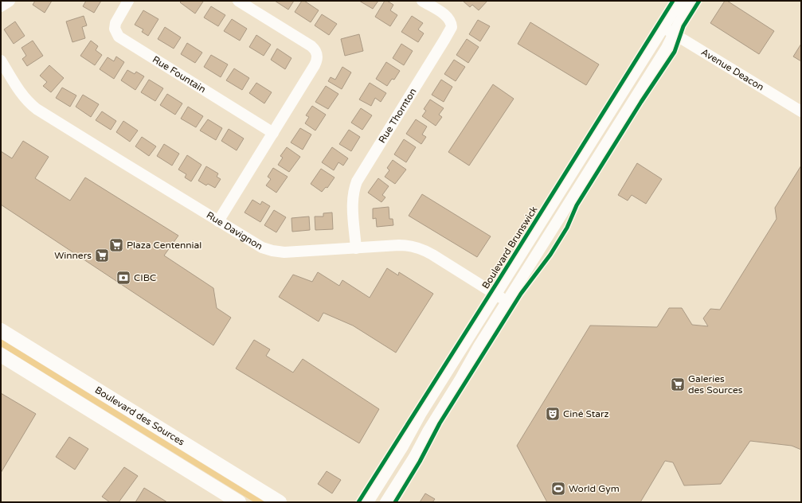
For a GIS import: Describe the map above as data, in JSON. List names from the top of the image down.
{
  "streets": {
    "main road": ["Boulevard des Sources"],
    "street": [
      "Avenue Deacon",
      "Rue Fountain",
      "Rue Thornton",
      "Rue Davignon",
      "Boulevard Brunswick"
    ]
  },
  "crossings": [
    ["Avenue Deacon", "Boulevard Brunswick"],
    ["Rue Thornton", "Rue Davignon"],
    ["Rue Davignon", "Boulevard Brunswick"]
  ],
  "places": {
    "supermarket": ["Plaza Centennial", "Winners", "Galeries des Sources"],
    "bank": ["CIBC"],
    "theatre": ["Ciné Starz"],
    "sports": ["World Gym"]
  }
}
